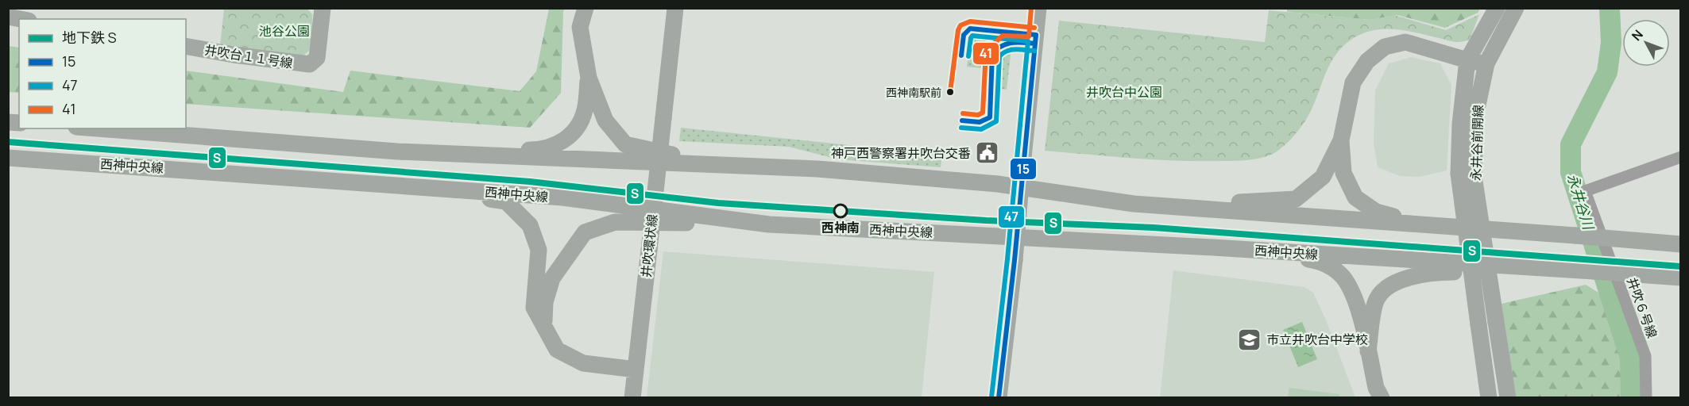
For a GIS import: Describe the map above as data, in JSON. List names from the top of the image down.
{
  "streets": {
    "street": [
      "井吹台１１号線",
      "永井谷前開線",
      "西神中央線",
      "井吹環状線",
      "井吹６号線"
    ]
  },
  "water": ["永井谷川"],
  "parks": ["池谷公園", "井吹台中公園"],
  "places": {
    "other": ["西神南駅前", "西神南"],
    "public building": ["神戸西警察署井吹台交番"],
    "school or university": ["市立井吹台中学校"]
  },
  "lines": [
    "transit line 41",
    "transit line 15",
    "transit line 47",
    "metro line S"
  ],
  "legend": [
    "地下鉄 S",
    "15",
    "47",
    "41"
  ],
  "north": "top left"
}
